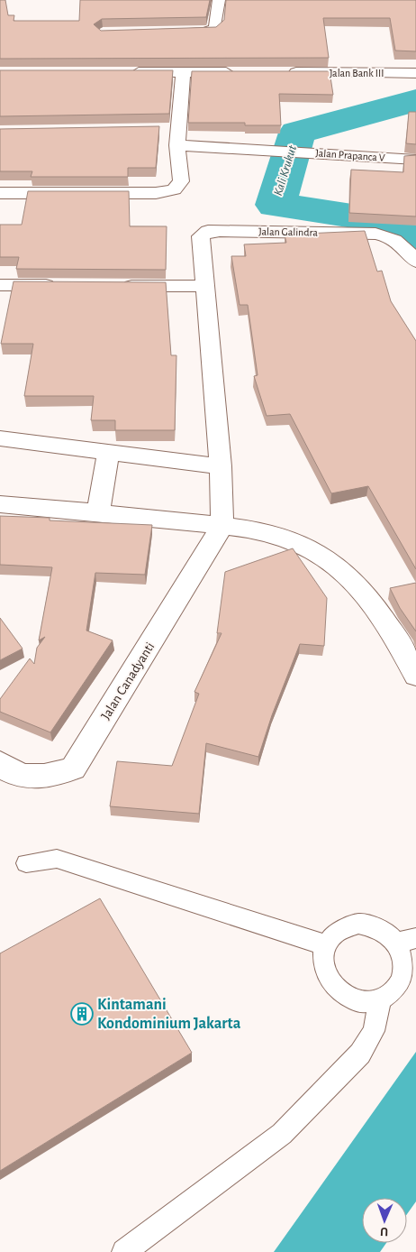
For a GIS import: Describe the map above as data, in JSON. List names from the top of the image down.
{
  "streets": {
    "street": [
      "Jalan Bank III",
      "Jalan Prapanca V",
      "Jalan Galindra",
      "Jalan Canadyanti"
    ]
  },
  "water": ["Kali Krukut"],
  "places": {
    "building": ["Kintamani Kondominium Jakarta"]
  },
  "north": "bottom"
}
